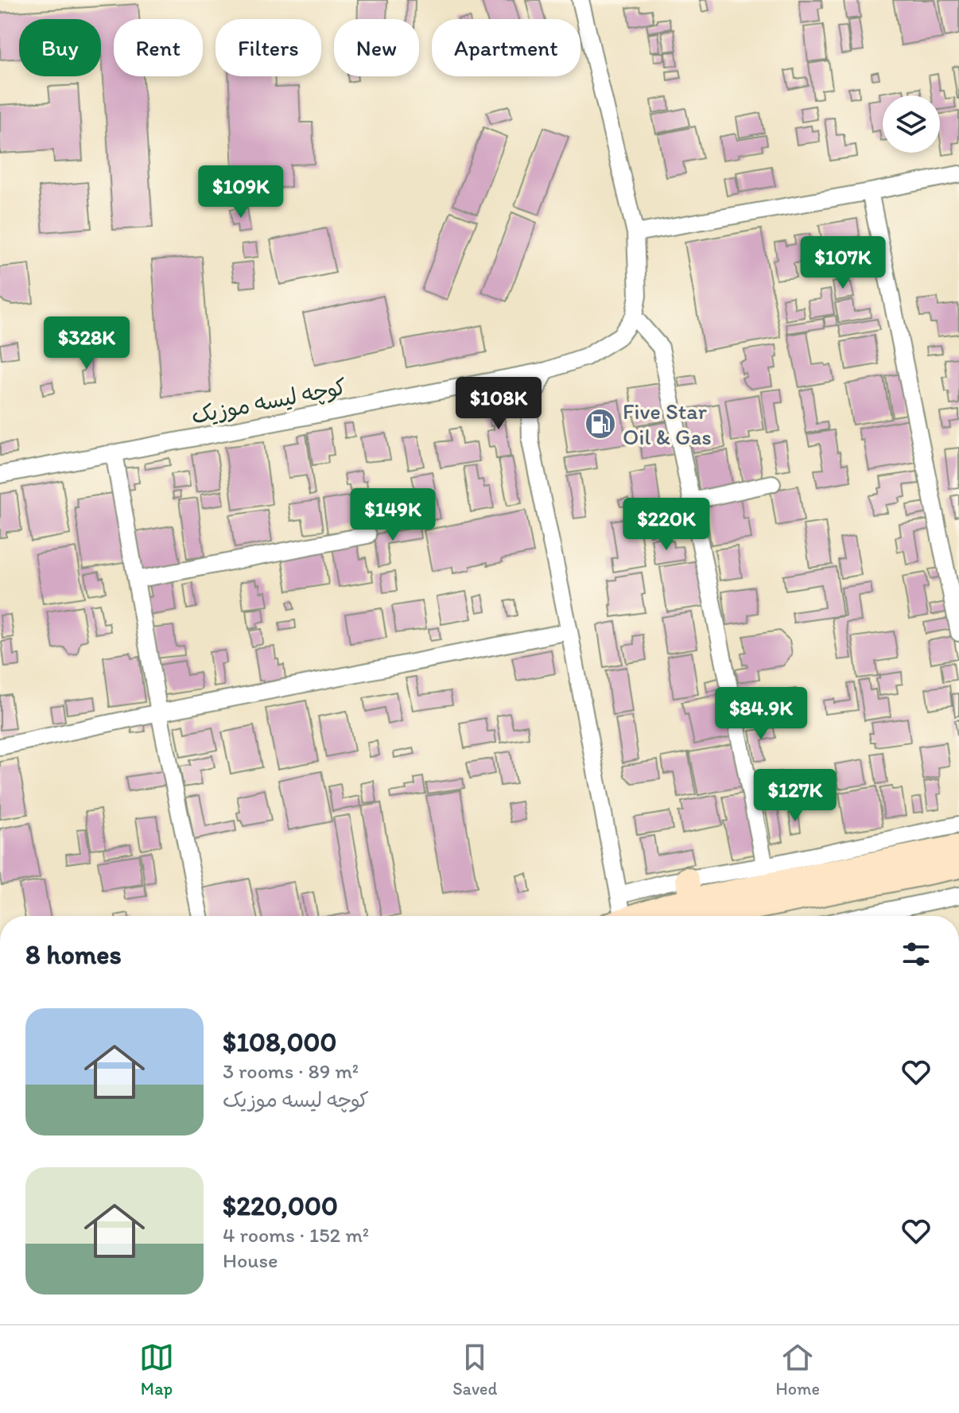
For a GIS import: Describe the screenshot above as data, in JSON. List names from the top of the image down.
{
  "streets": {
    "street": ["کوچه لیسه موزیک"]
  },
  "places": {
    "fuel station": ["Five Star Oil & Gas"]
  },
  "page": {
    "chip": [
      "Buy",
      "Rent",
      "Filters",
      "New",
      "Apartment"
    ],
    "price": [
      "$109K",
      "$107K",
      "$328K",
      "$108K",
      "$149K",
      "$220K",
      "$84.9K",
      "$127K"
    ],
    "heading": "8 homes",
    "list": [
      {
        "name": "$108,000",
        "note": "3 rooms · 89 m² · کوچه لیسه موزیک"
      },
      {
        "name": "$220,000",
        "note": "4 rooms · 152 m² · House"
      }
    ],
    "tabs": ["Map", "Saved", "Home"]
  }
}
